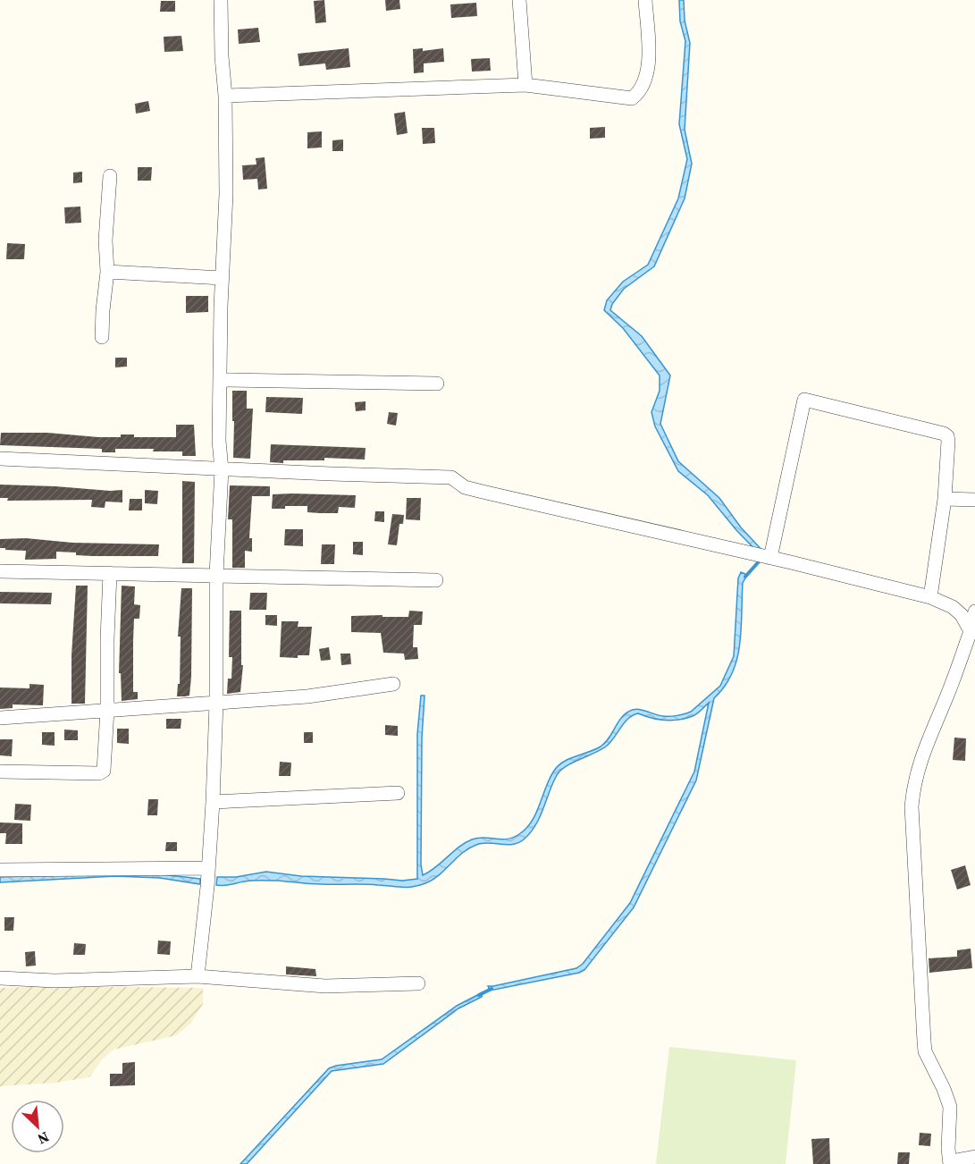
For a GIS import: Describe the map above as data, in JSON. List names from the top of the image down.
{
  "north": "bottom right"
}
